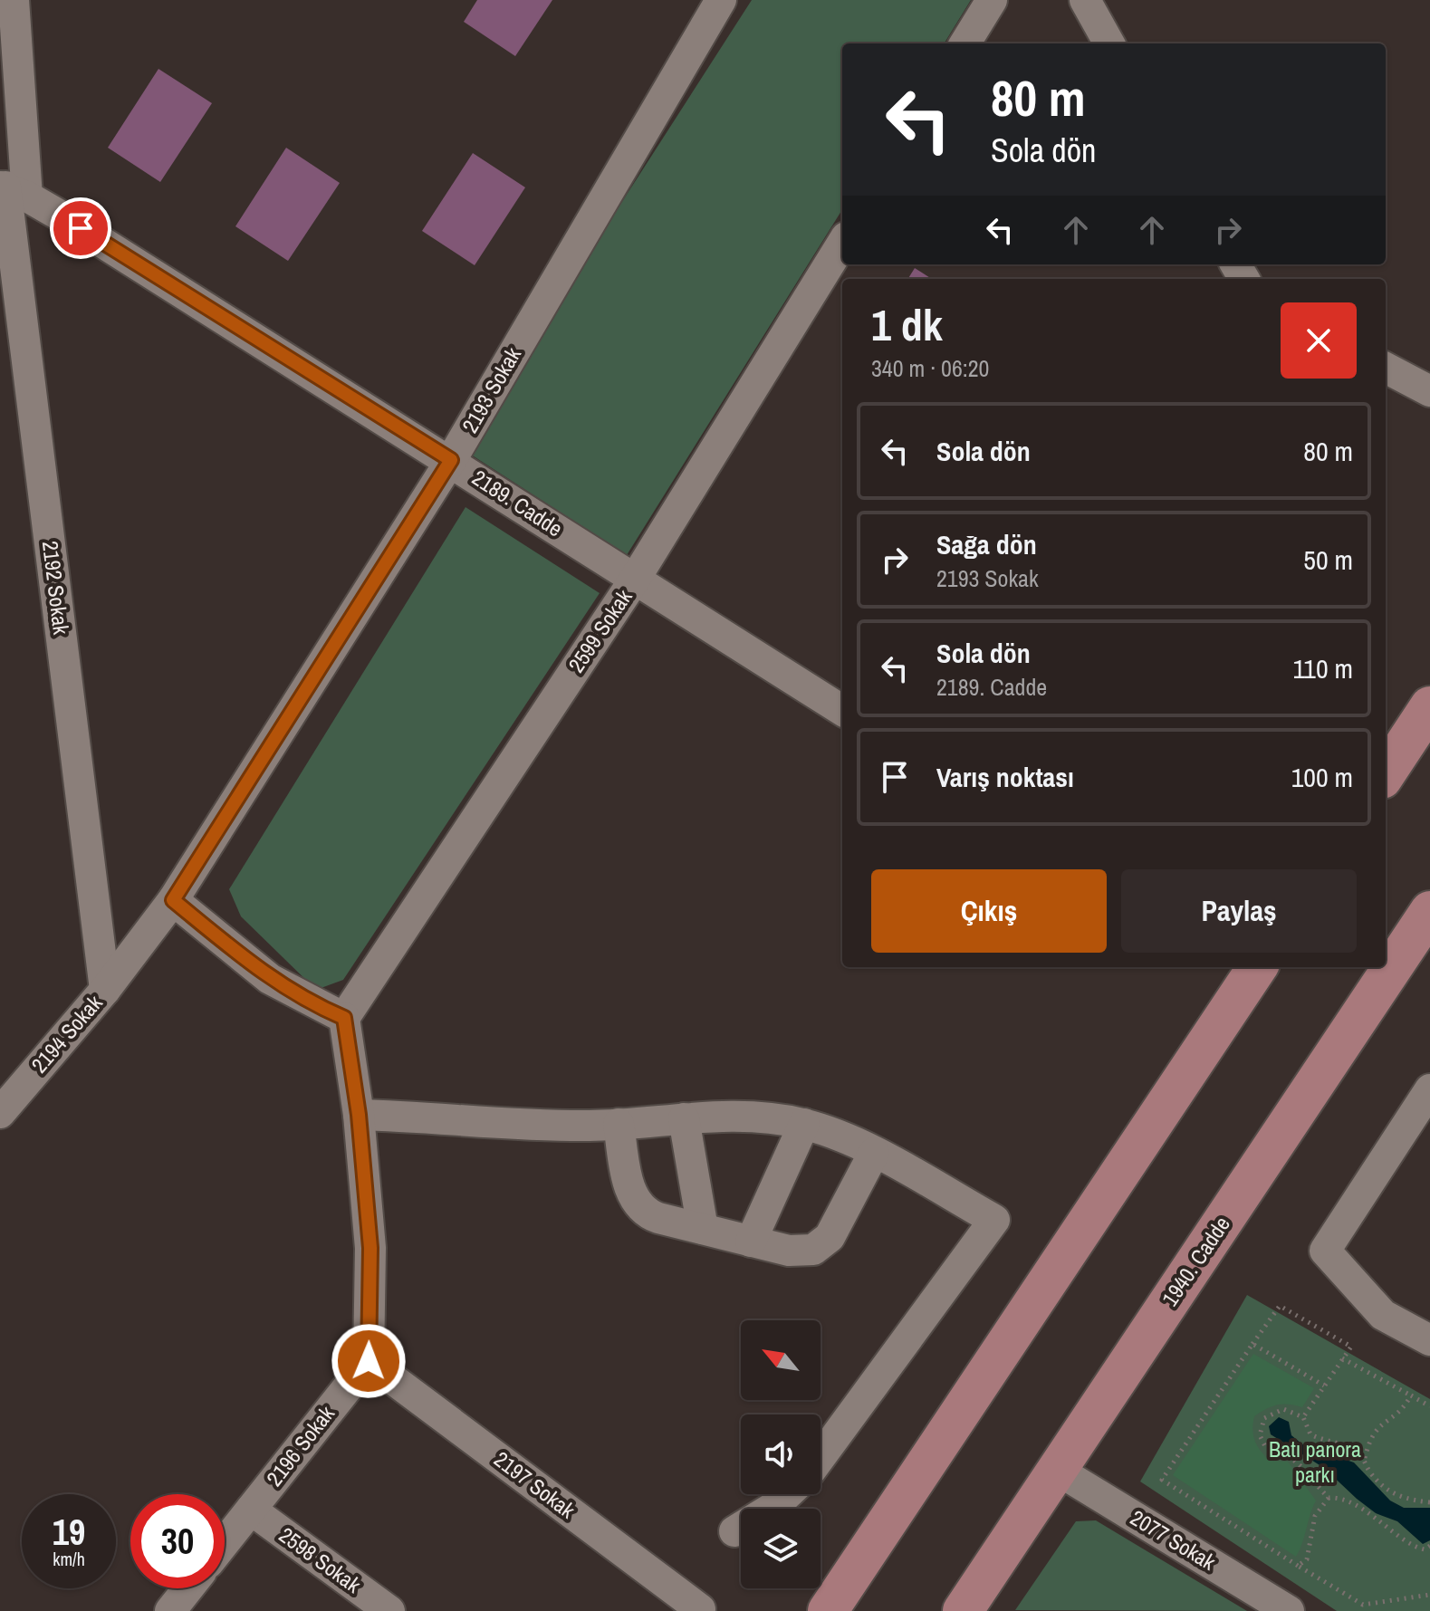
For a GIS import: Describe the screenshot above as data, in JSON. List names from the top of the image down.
{
  "streets": {
    "main road": ["1940. Cadde"],
    "street": [
      "2193 Sokak",
      "2189. Cadde",
      "2192 Sokak",
      "2599 Sokak",
      "2194 Sokak",
      "2196 Sokak",
      "2197 Sokak",
      "2077 Sokak",
      "2598 Sokak"
    ]
  },
  "crossings": [
    ["2193 Sokak", "2189. Cadde"],
    ["2193 Sokak", "2192 Sokak"],
    ["2193 Sokak", "2194 Sokak"],
    ["2189. Cadde", "2192 Sokak"],
    ["2189. Cadde", "2599 Sokak"],
    ["2192 Sokak", "2194 Sokak"],
    ["1940. Cadde", "2077 Sokak"],
    ["2196 Sokak", "2197 Sokak"],
    ["2196 Sokak", "2598 Sokak"]
  ],
  "parks": ["Batı panora parkı"],
  "north": "top left",
  "page": {
    "turn": ["80 m", "Sola dön"],
    "heading": ["1 dk", "340 m · 06:20"],
    "list": [
      {
        "name": "Sola dön",
        "value": "80 m"
      },
      {
        "name": "Sağa dön",
        "note": "2193 Sokak",
        "value": "50 m"
      },
      {
        "name": "Sola dön",
        "note": "2189. Cadde",
        "value": "110 m"
      },
      {
        "name": "Varış noktası",
        "value": "100 m"
      }
    ],
    "buttons": ["Çıkış", "Paylaş"],
    "speed": "19 km/h",
    "limit": "30"
  }
}
